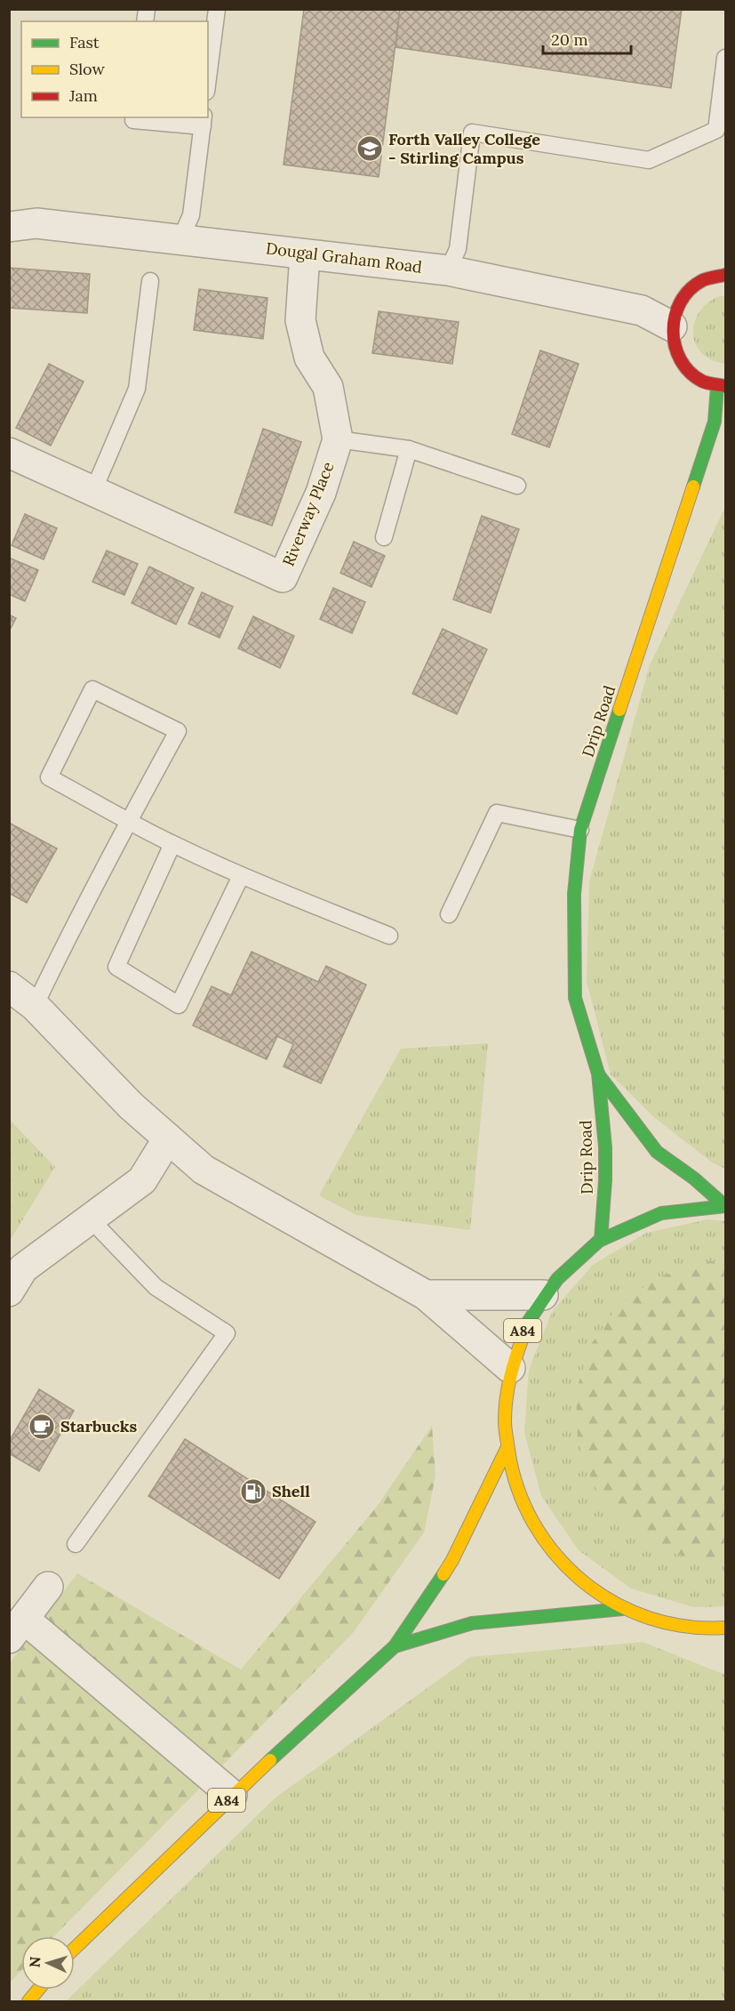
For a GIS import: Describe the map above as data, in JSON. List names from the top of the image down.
{
  "streets": {
    "main road": ["Drip Road", "A84"],
    "street": ["Dougal Graham Road", "Riverway Place"]
  },
  "crossings": [
    ["Dougal Graham Road", "Riverway Place"],
    ["Dougal Graham Road", "Drip Road"],
    ["Drip Road", "A84"]
  ],
  "places": {
    "school or university": ["Forth Valley College - Stirling Campus"],
    "cafe": ["Starbucks"],
    "fuel station": ["Shell"]
  },
  "legend": ["Fast", "Slow", "Jam"],
  "scale_bar": "20 m",
  "north": "left"
}
